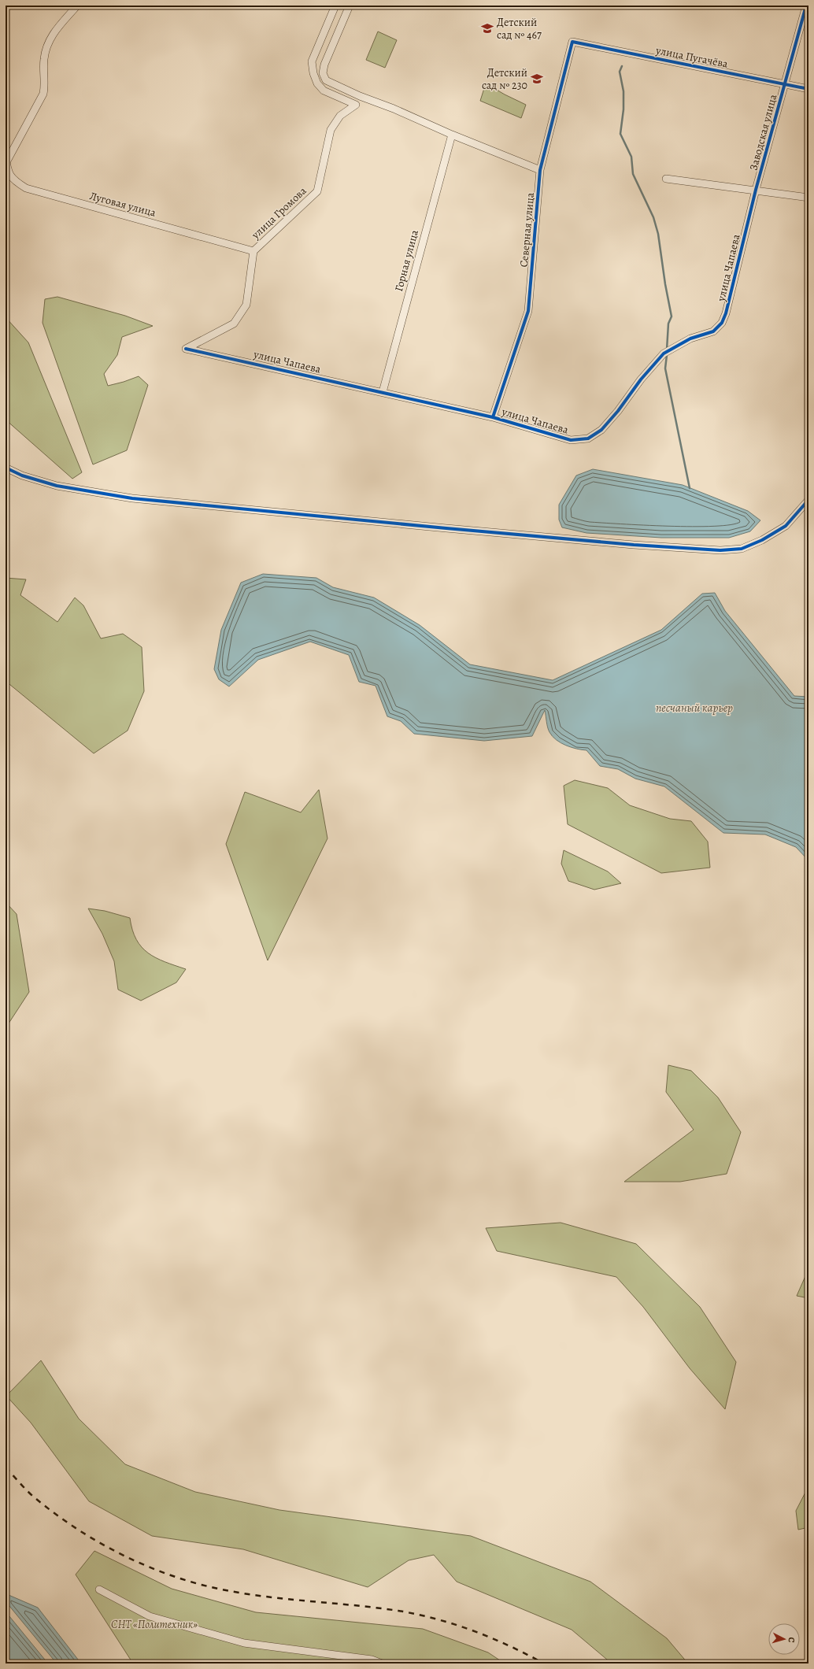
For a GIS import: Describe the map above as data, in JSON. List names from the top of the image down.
{
  "streets": {
    "street": [
      "улица Пугачёва",
      "Заводская улица",
      "Луговая улица",
      "улица Громова",
      "Северная улица",
      "Горная улица",
      "улица Чапаева"
    ]
  },
  "crossings": [
    ["улица Пугачёва", "Заводская улица"],
    ["улица Пугачёва", "Северная улица"],
    ["Заводская улица", "улица Чапаева"],
    ["Луговая улица", "улица Громова"],
    ["улица Громова", "улица Чапаева"],
    ["Северная улица", "улица Чапаева"],
    ["Горная улица", "улица Чапаева"]
  ],
  "water": ["песчаный карьер"],
  "parks": ["СНТ «Политехник»"],
  "places": {
    "school or university": ["Детский сад № 467", "Детский сад № 230"]
  },
  "north": "right"
}
